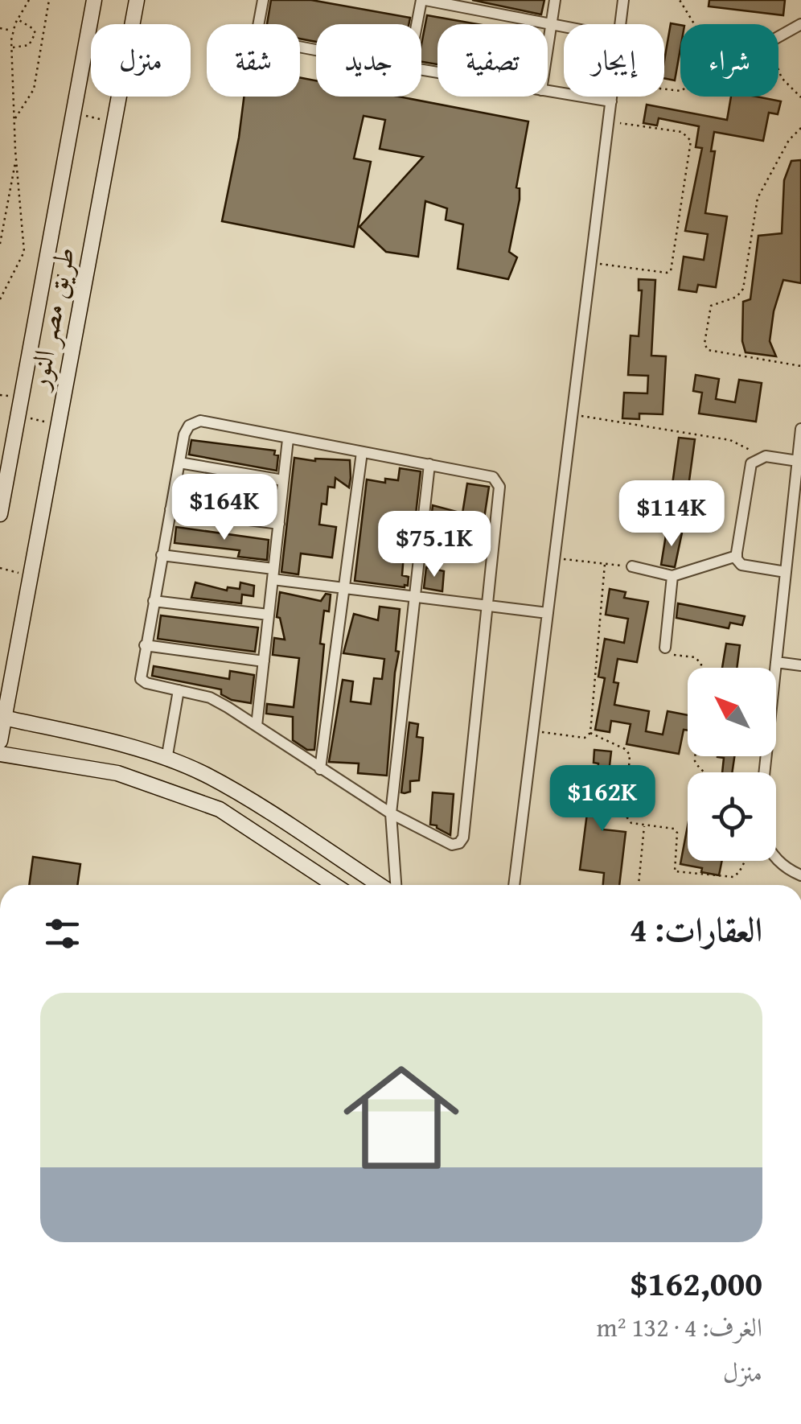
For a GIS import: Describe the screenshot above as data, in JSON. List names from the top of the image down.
{
  "streets": {
    "street": ["طريق مصر النور"]
  },
  "north": "top left",
  "page": {
    "chip": [
      "شراء",
      "إيجار",
      "تصفية",
      "جديد",
      "شقة",
      "منزل"
    ],
    "price": [
      "$164K",
      "$114K",
      "$75.1K",
      "$162K"
    ],
    "heading": "العقارات: 4",
    "list": [
      {
        "name": "$162,000",
        "note": "الغرف: 4 · 132 m² · منزل"
      }
    ]
  }
}
